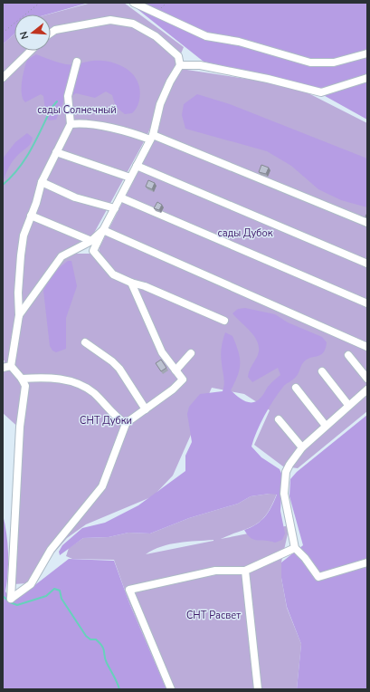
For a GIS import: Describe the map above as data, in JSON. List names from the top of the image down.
{
  "parks": [
    "сады Солнечный",
    "сады Дубок",
    "СНТ Дубки",
    "СНТ Расвет"
  ],
  "north": "left"
}
